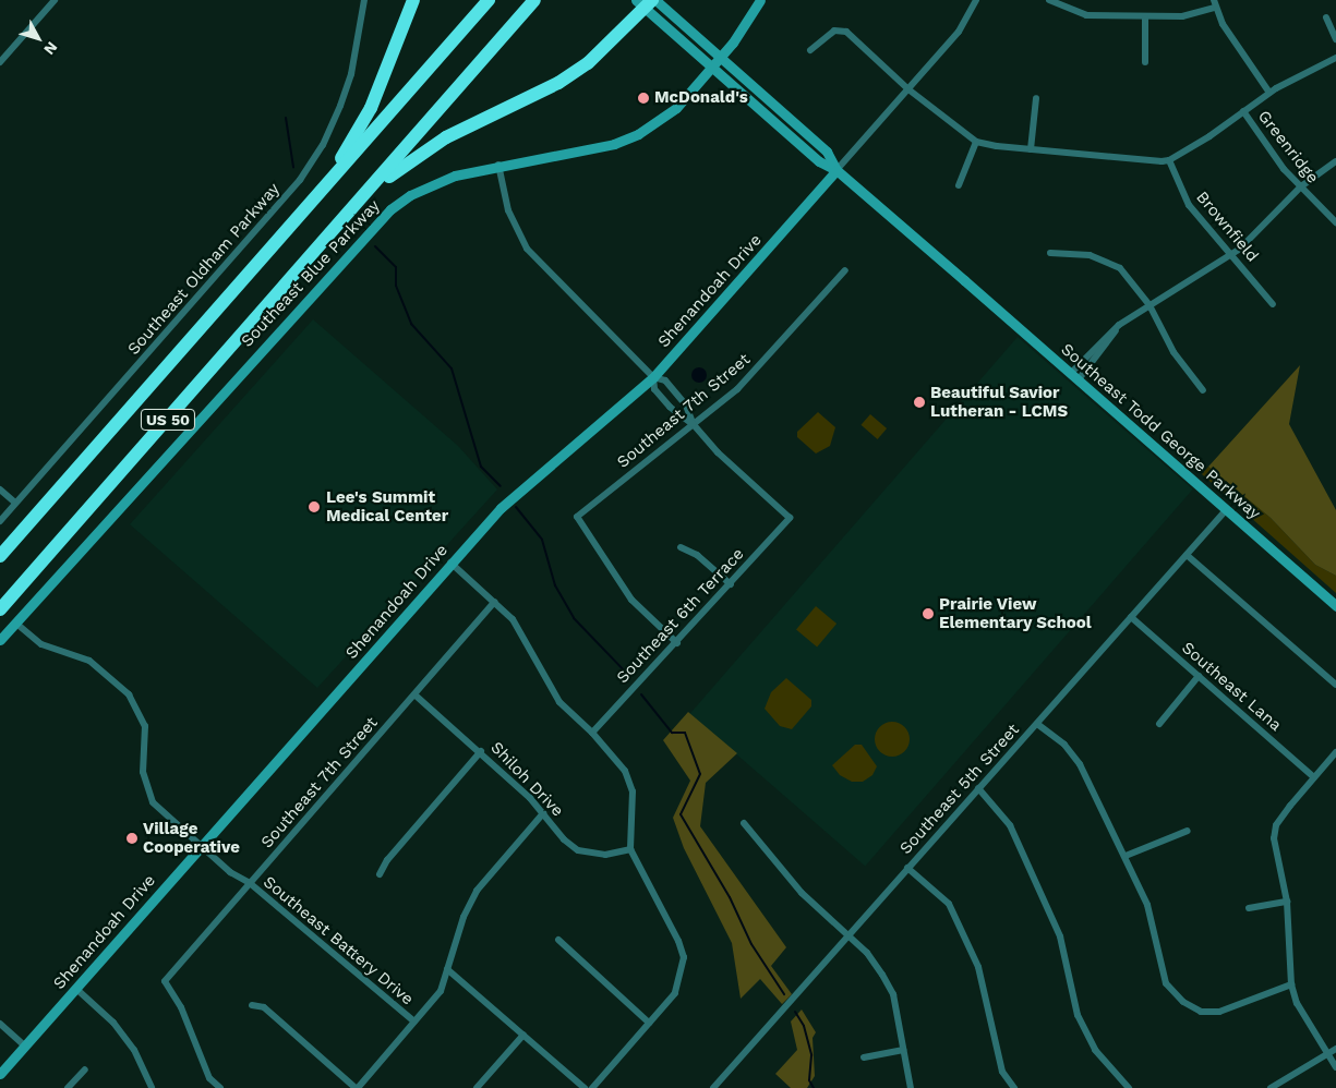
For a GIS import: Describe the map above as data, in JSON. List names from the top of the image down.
{
  "streets": {
    "highway": ["US 50"],
    "street": [
      "Greenridge",
      "Brownfield",
      "Southeast Oldham Parkway",
      "Southeast Blue Parkway",
      "Shenandoah Drive",
      "Southeast 7th Street",
      "Southeast Todd George Parkway",
      "Southeast 6th Terrace",
      "Southeast Lana",
      "Shiloh Drive",
      "Southeast 5th Street",
      "Southeast Battery Drive"
    ]
  },
  "crossings": [
    ["Southeast Blue Parkway", "Southeast Battery Drive"],
    ["Shenandoah Drive", "Southeast Todd George Parkway"],
    ["Shenandoah Drive", "Southeast Battery Drive"],
    ["Southeast 7th Street", "Southeast 6th Terrace"],
    ["Southeast 7th Street", "Shiloh Drive"],
    ["Southeast 7th Street", "Southeast Battery Drive"],
    ["Southeast Todd George Parkway", "Southeast 5th Street"],
    ["Southeast Lana", "Southeast 5th Street"]
  ],
  "places": [
    "McDonald's",
    "Beautiful Savior Lutheran - LCMS",
    "Lee's Summit Medical Center",
    "Prairie View Elementary School",
    "Village Cooperative"
  ],
  "north": "bottom right"
}
